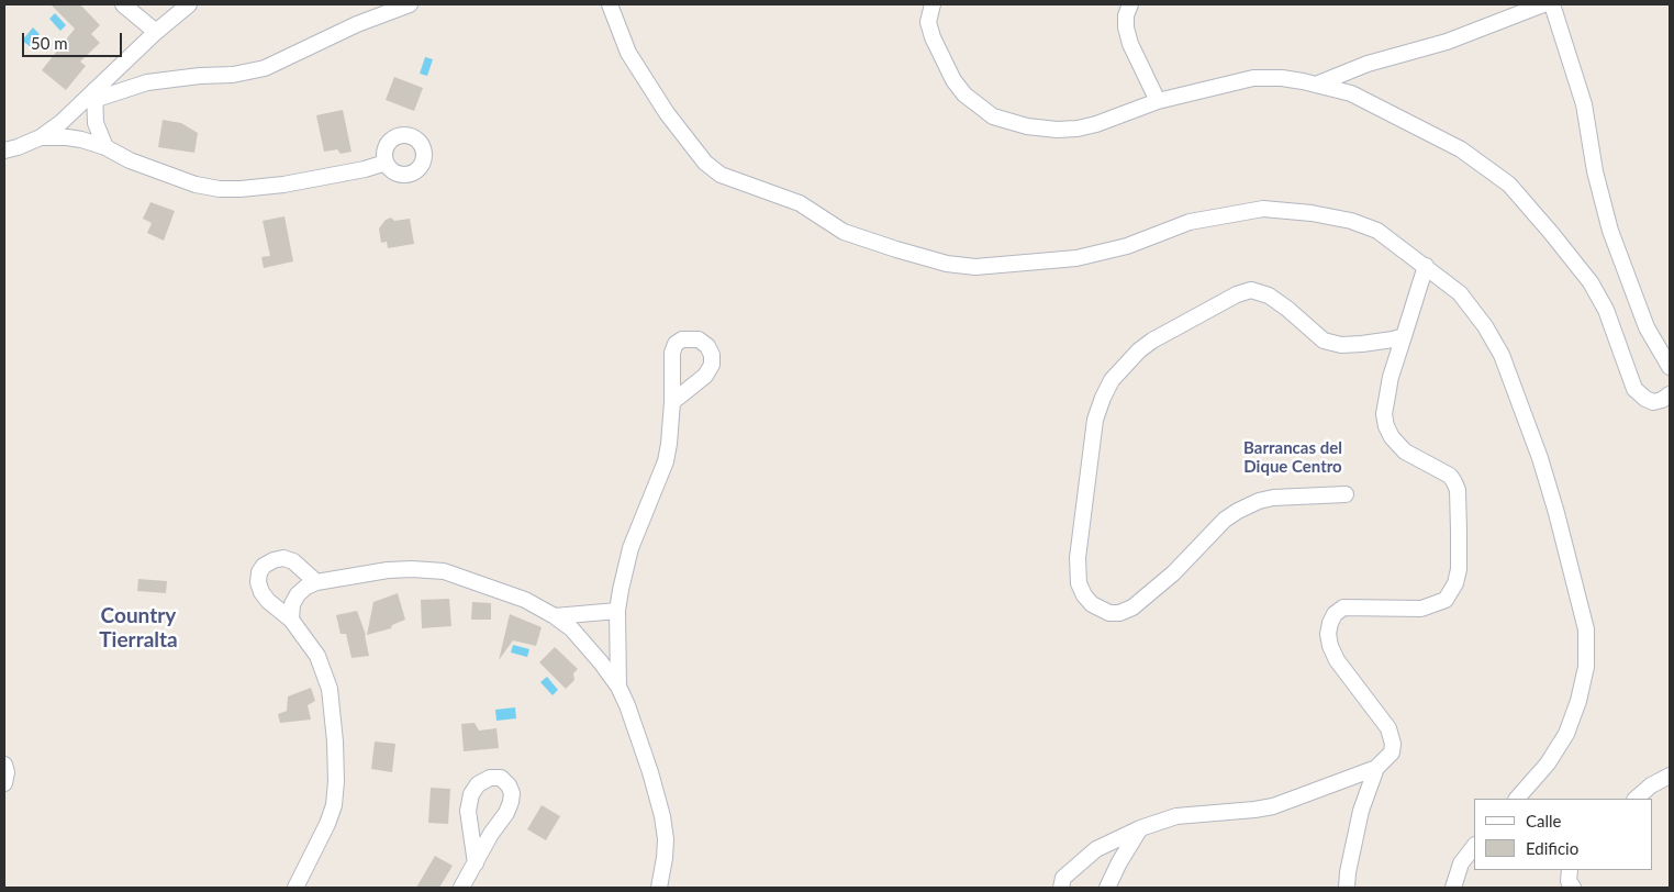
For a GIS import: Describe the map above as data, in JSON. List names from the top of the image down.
{
  "districts": ["Barrancas del Dique Centro", "Country Tierralta"],
  "legend": ["Calle", "Edificio"],
  "scale_bar": "50 m"
}
